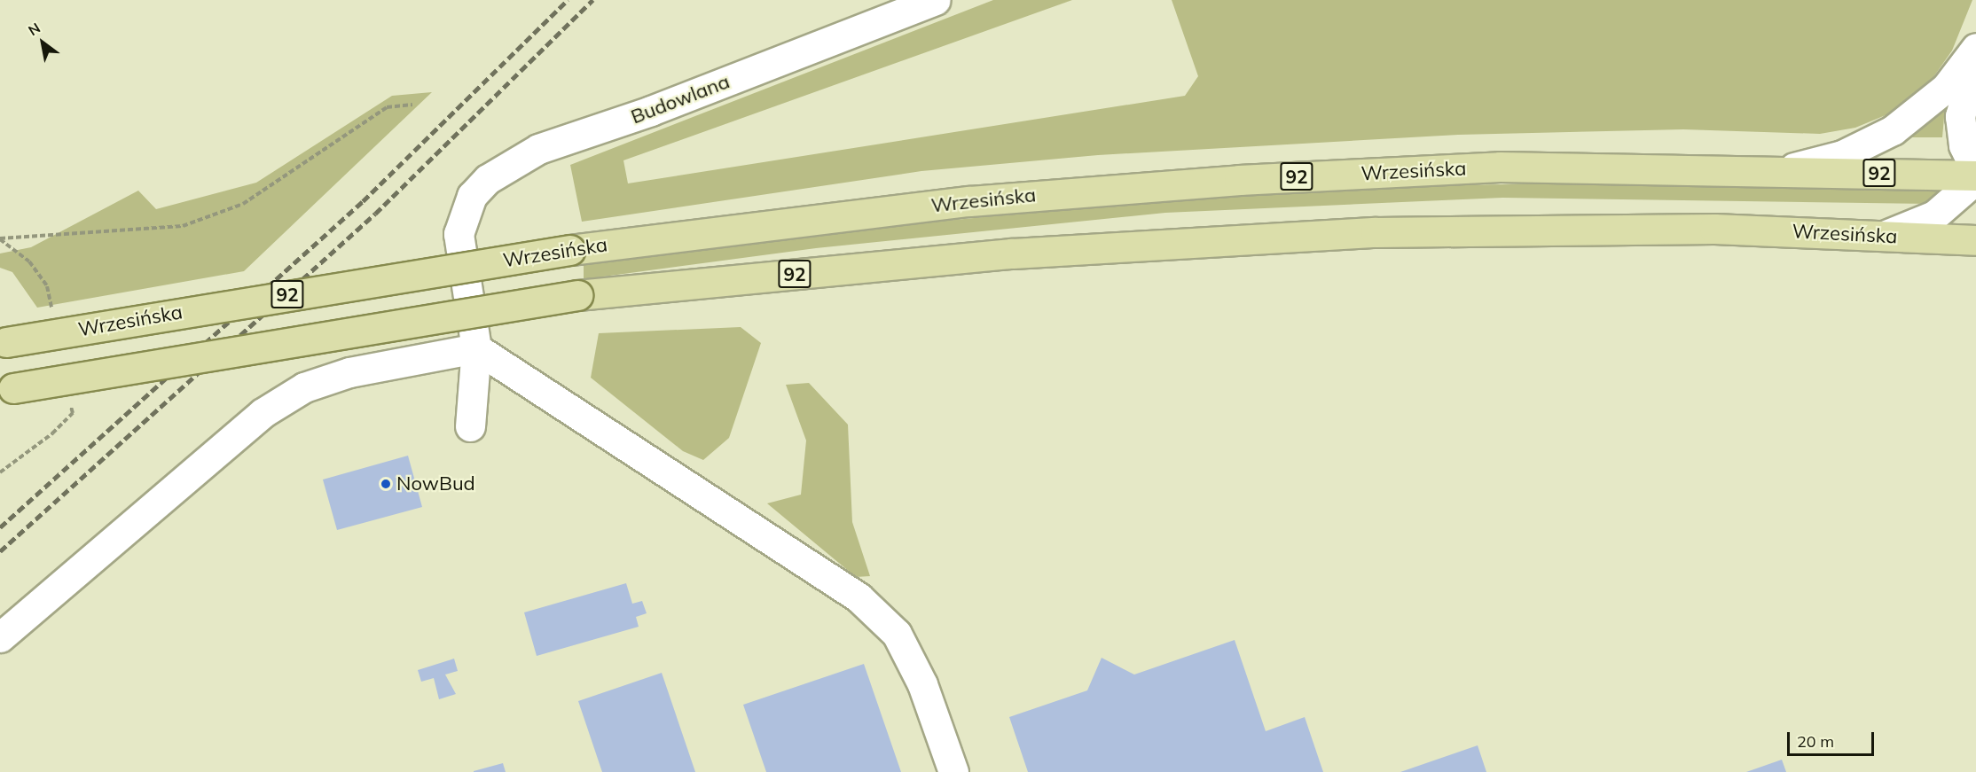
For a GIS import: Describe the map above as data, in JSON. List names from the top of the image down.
{
  "streets": {
    "main road": ["Wrzesińska", "92"],
    "street": ["Budowlana"]
  },
  "places": ["NowBud"],
  "scale_bar": "20 m",
  "north": "top left"
}
